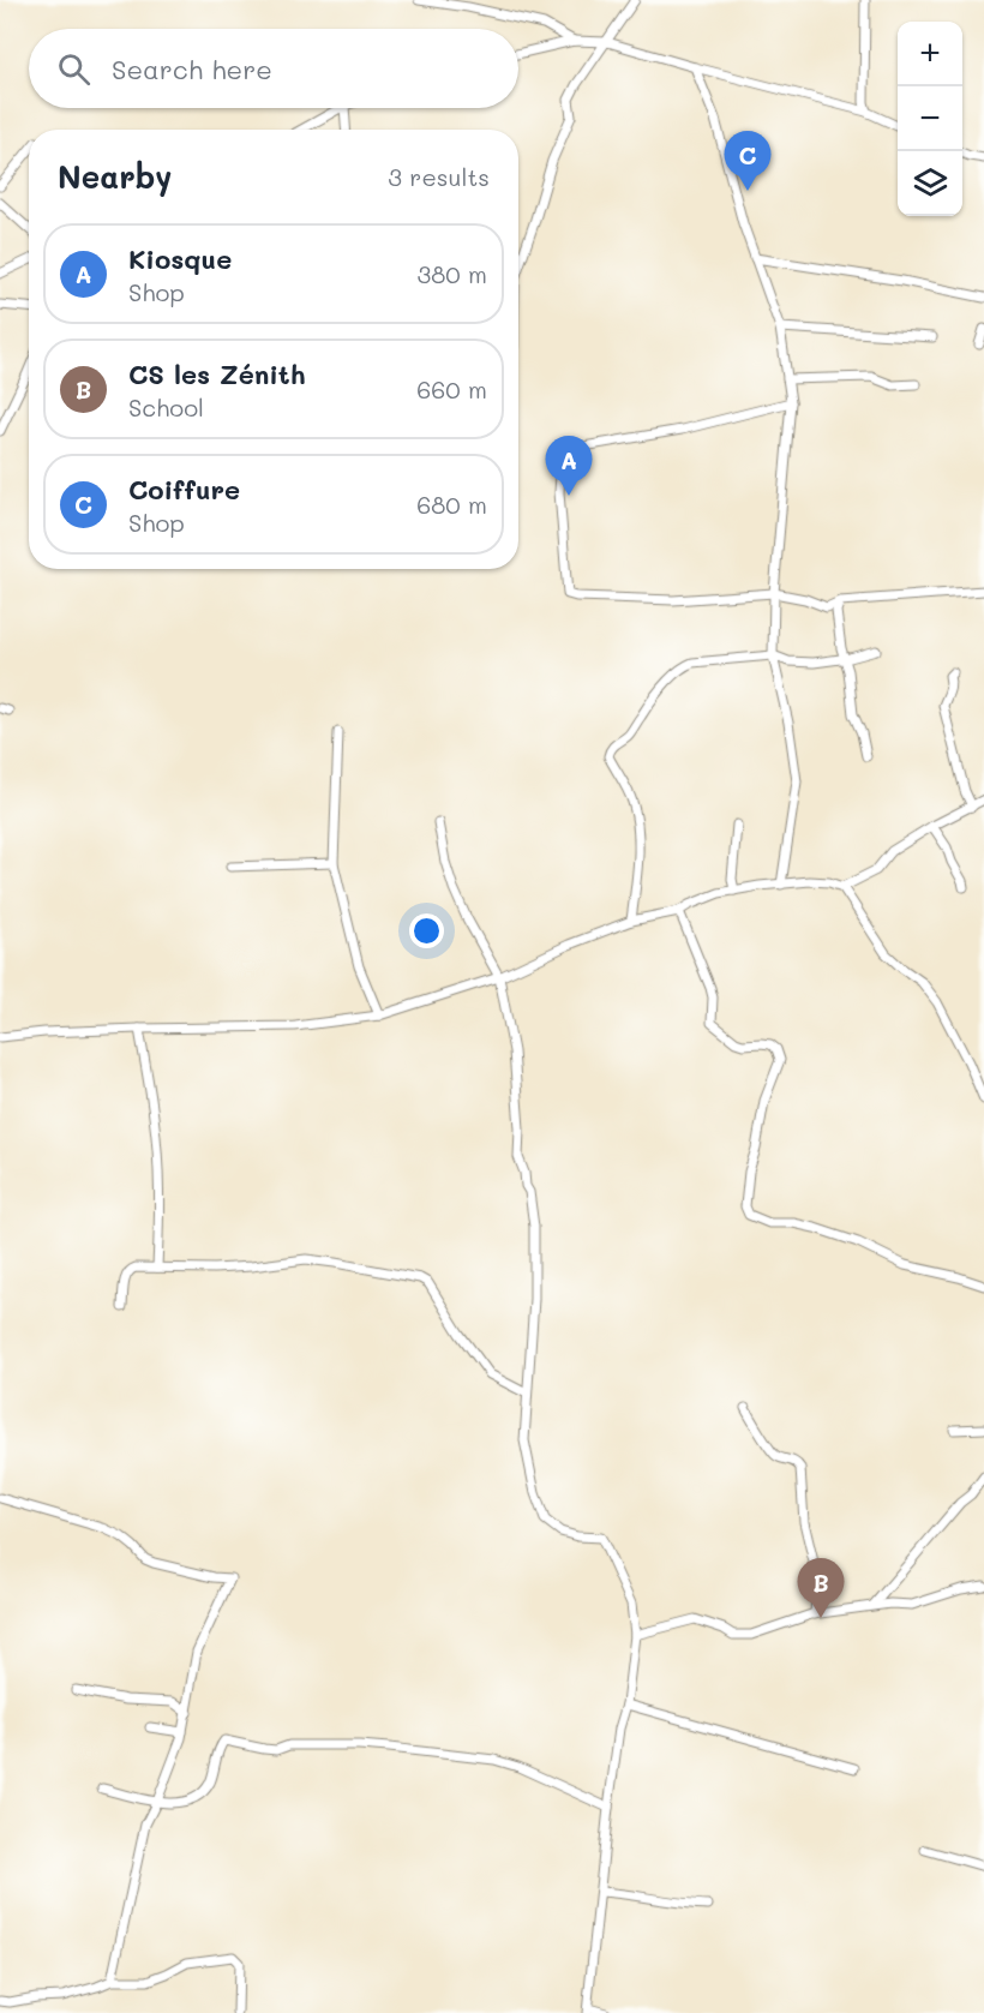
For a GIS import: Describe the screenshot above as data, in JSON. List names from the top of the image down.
{
  "page": {
    "map_buttons": ["+", "−"],
    "search": "Search here",
    "heading": ["Nearby", "3 results"],
    "pins": ["C", "A", "B"],
    "list": [
      {
        "mark": "A",
        "name": "Kiosque",
        "note": "Shop",
        "value": "380 m"
      },
      {
        "mark": "B",
        "name": "CS les Zénith",
        "note": "School",
        "value": "660 m"
      },
      {
        "mark": "C",
        "name": "Coiffure",
        "note": "Shop",
        "value": "680 m"
      }
    ]
  }
}
